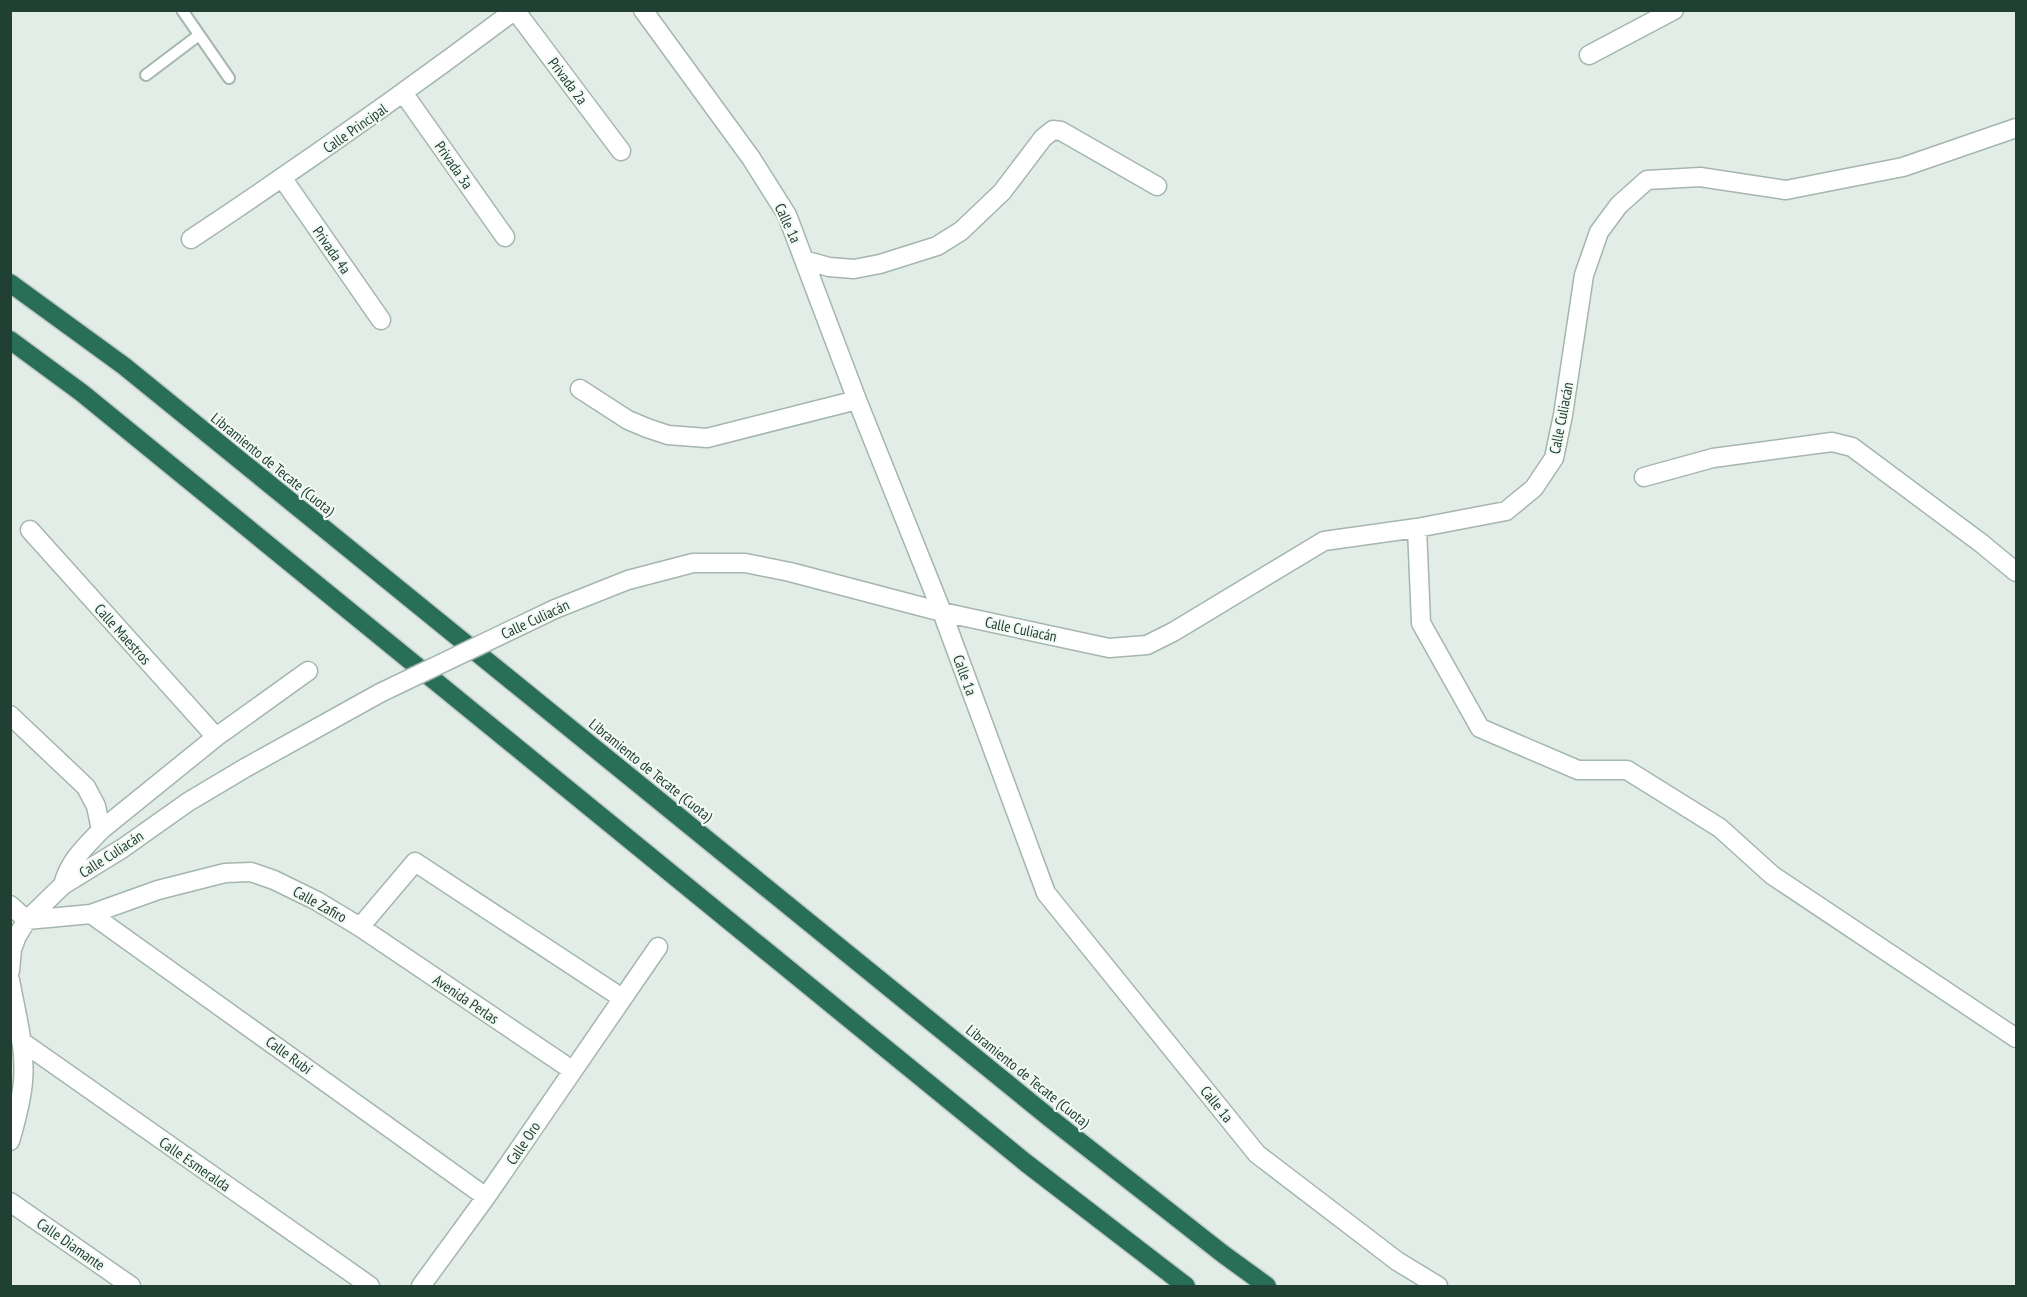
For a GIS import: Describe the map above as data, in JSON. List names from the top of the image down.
{
  "streets": {
    "highway": ["Libramiento de Tecate (Cuota)"],
    "street": [
      "Privada 2a",
      "Calle Principal",
      "Privada 3a",
      "Calle 1a",
      "Privada 4a",
      "Calle Culiacán",
      "Calle Maestros",
      "Calle Zafiro",
      "Avenida Perlas",
      "Calle Rubí",
      "Calle Oro",
      "Calle Esmeralda",
      "Calle Diamante"
    ]
  },
  "crossings": [
    ["Privada 2a", "Calle Principal"],
    ["Calle Principal", "Privada 3a"],
    ["Calle Principal", "Privada 4a"],
    ["Calle 1a", "Calle Culiacán"],
    ["Calle Culiacán", "Calle Zafiro"],
    ["Calle Zafiro", "Avenida Perlas"],
    ["Calle Zafiro", "Calle Rubí"],
    ["Calle Zafiro", "Calle Oro"],
    ["Avenida Perlas", "Calle Oro"],
    ["Calle Rubí", "Calle Oro"]
  ]
}
